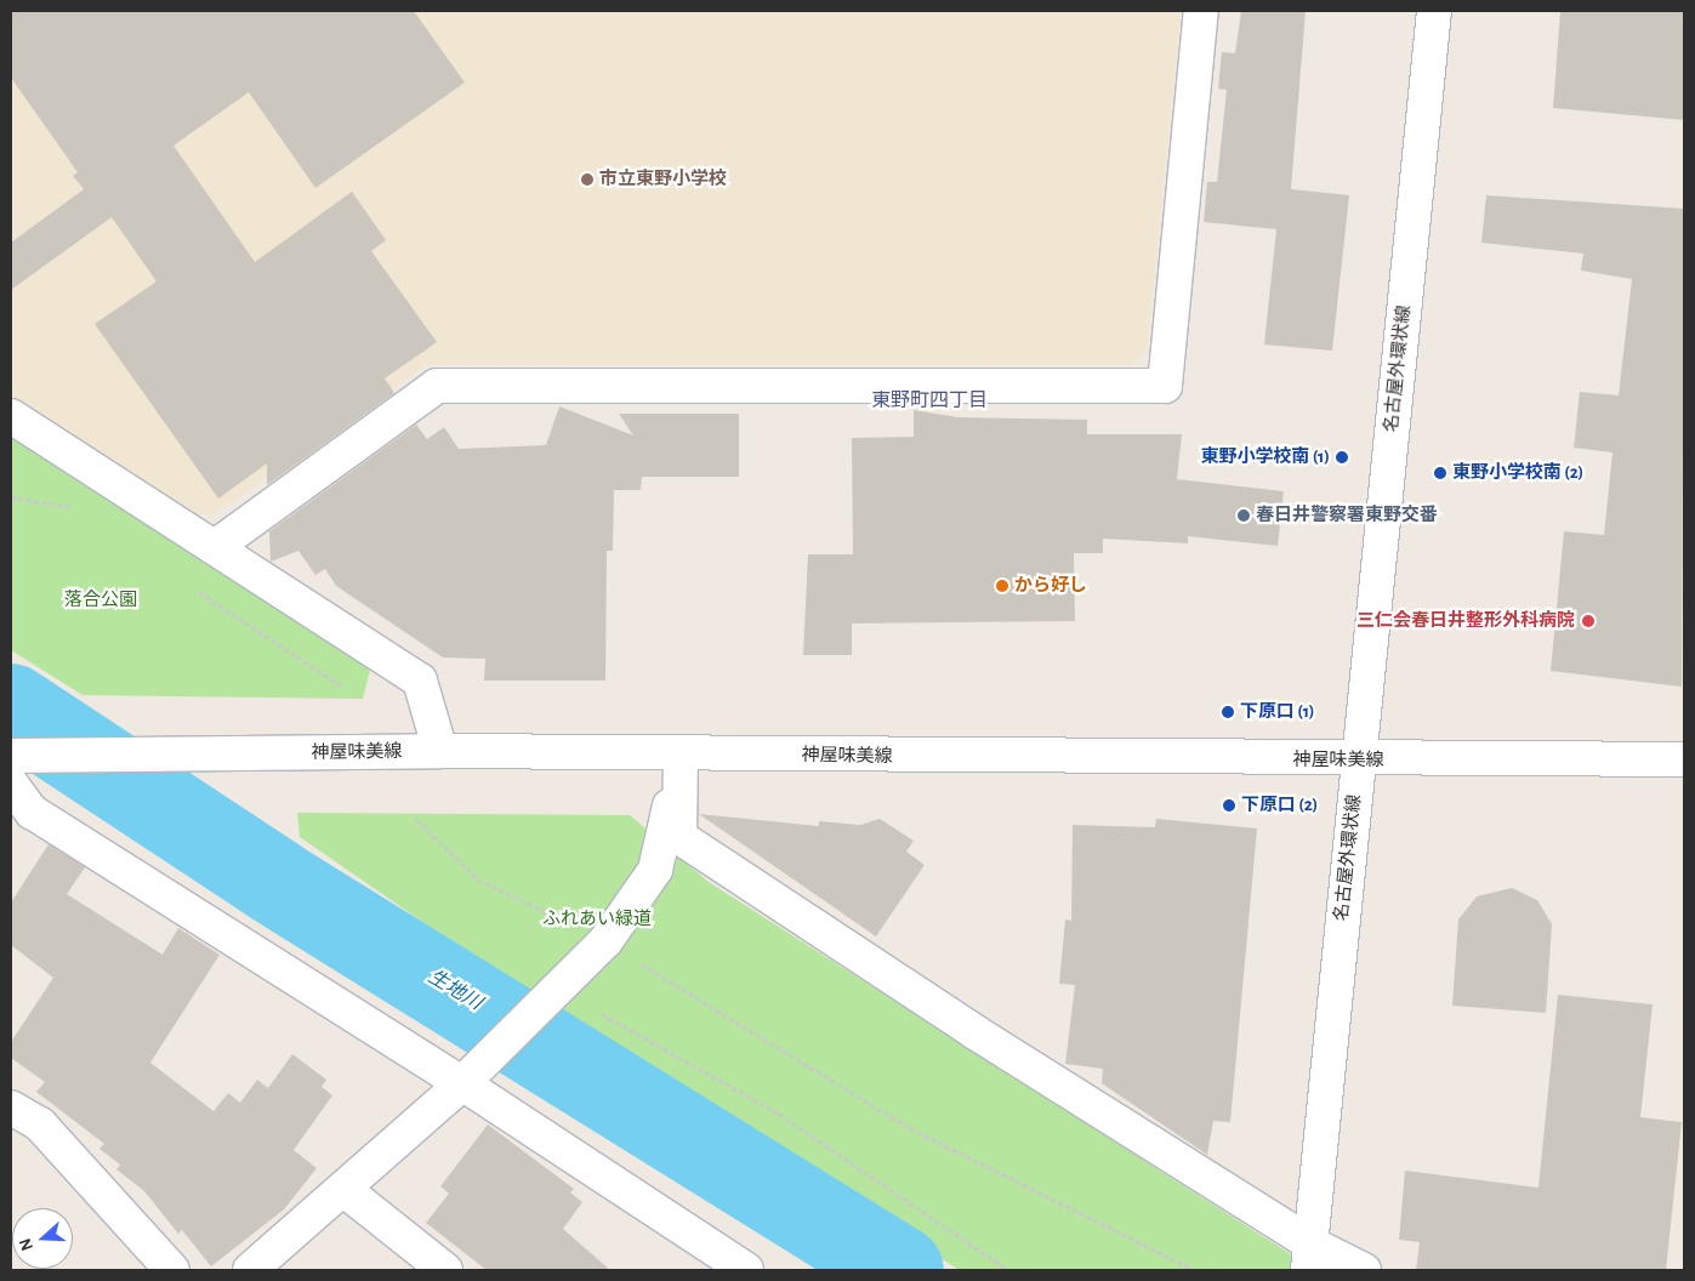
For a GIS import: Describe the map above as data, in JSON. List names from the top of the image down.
{
  "streets": {
    "street": ["名古屋外環状線", "神屋味美線"]
  },
  "crossings": [
    ["名古屋外環状線", "神屋味美線"]
  ],
  "districts": ["東野町四丁目"],
  "water": ["生地川"],
  "parks": ["落合公園", "ふれあい緑道"],
  "places": [
    "市立東野小学校",
    "東野小学校南 (1)",
    "東野小学校南 (2)",
    "春日井警察署東野交番",
    "から好し",
    "三仁会春日井整形外科病院",
    "下原口 (1)",
    "下原口 (2)"
  ],
  "north": "left"
}
